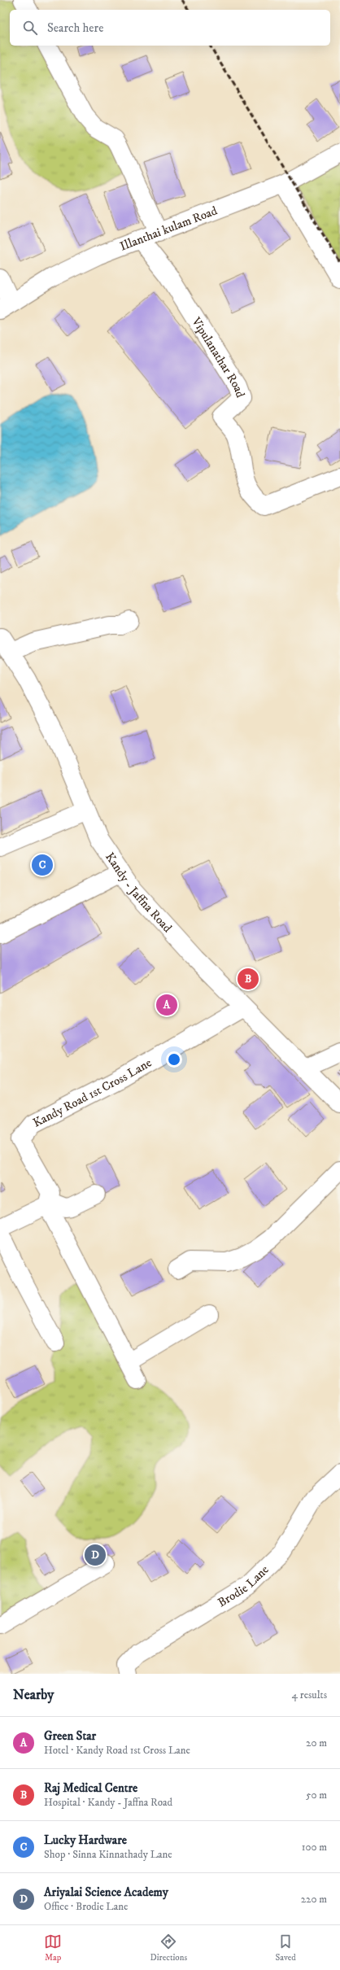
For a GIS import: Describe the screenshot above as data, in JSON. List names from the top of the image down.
{
  "streets": {
    "main road": [
      "Illanthai kulam Road",
      "Vipulanathar Road",
      "Kandy - Jaffna Road",
      "Kandy Road 1st Cross Lane",
      "Brodie Lane"
    ]
  },
  "crossings": [
    ["Illanthai kulam Road", "Vipulanathar Road"],
    ["Kandy - Jaffna Road", "Kandy Road 1st Cross Lane"]
  ],
  "page": {
    "search": "Search here",
    "pins": [
      "C",
      "B",
      "A",
      "D"
    ],
    "heading": ["Nearby", "4 results"],
    "list": [
      {
        "mark": "A",
        "name": "Green Star",
        "note": "Hotel · Kandy Road 1st Cross Lane",
        "value": "20 m"
      },
      {
        "mark": "B",
        "name": "Raj Medical Centre",
        "note": "Hospital · Kandy - Jaffna Road",
        "value": "50 m"
      },
      {
        "mark": "C",
        "name": "Lucky Hardware",
        "note": "Shop · Sinna Kinnathady Lane",
        "value": "100 m"
      },
      {
        "mark": "D",
        "name": "Ariyalai Science Academy",
        "note": "Office · Brodie Lane",
        "value": "220 m"
      }
    ],
    "nav": ["Map", "Directions", "Saved"]
  }
}
